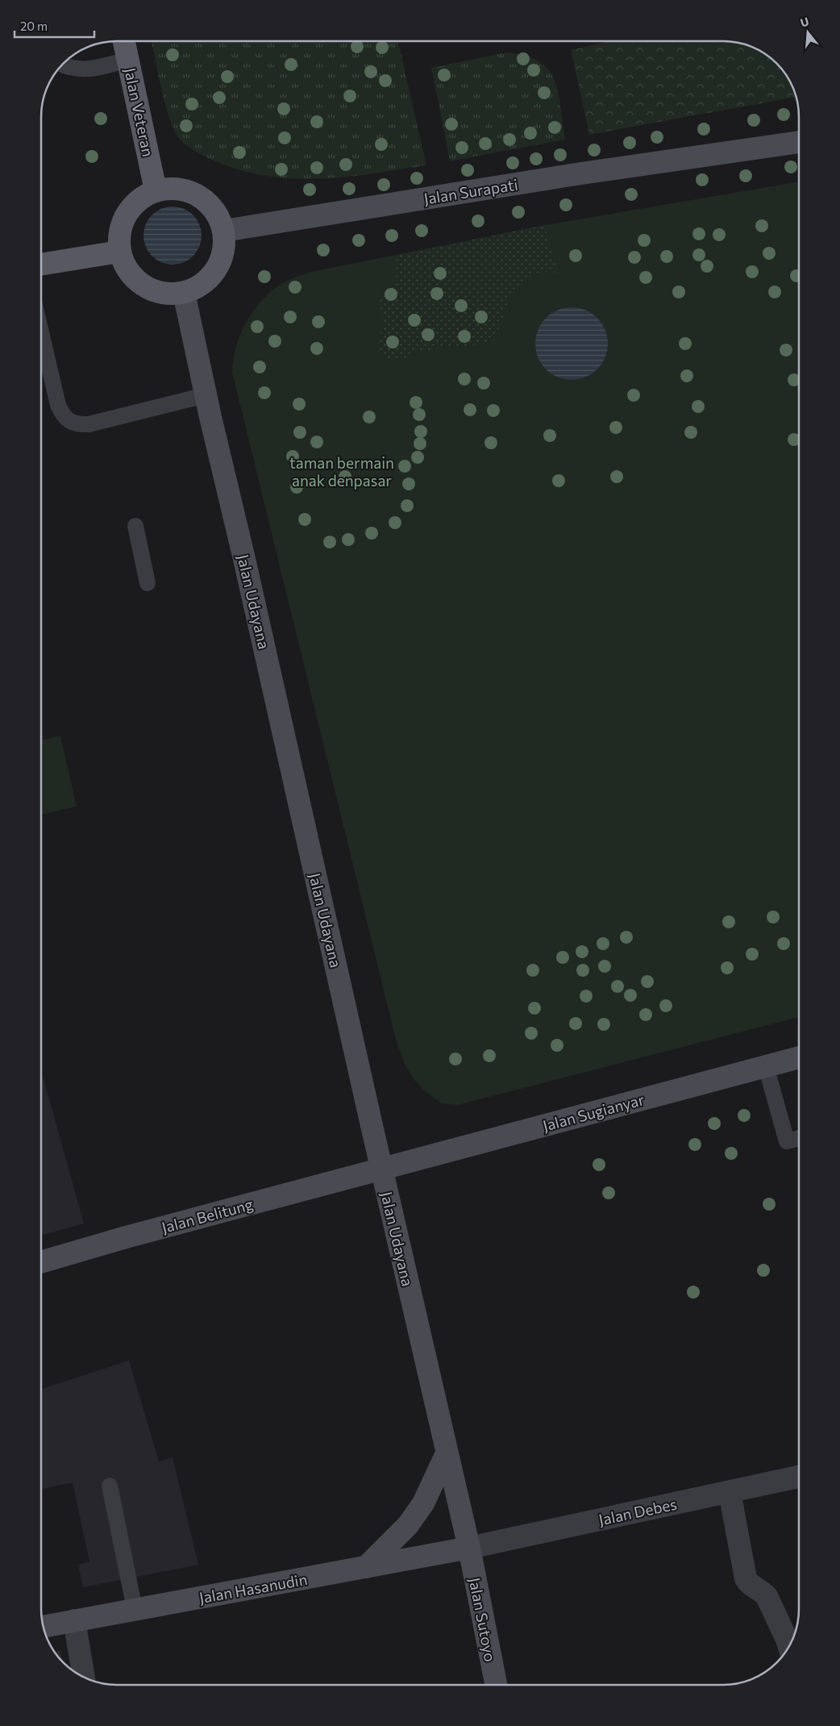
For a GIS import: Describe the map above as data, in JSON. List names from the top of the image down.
{
  "streets": {
    "main road": [
      "Jalan Veteran",
      "Jalan Surapati",
      "Jalan Udayana",
      "Jalan Sugianyar",
      "Jalan Belitung",
      "Jalan Hasanudin",
      "Jalan Sutoyo"
    ],
    "street": ["Jalan Debes"]
  },
  "crossings": [
    ["Jalan Veteran", "Jalan Surapati"],
    ["Jalan Veteran", "Jalan Udayana"],
    ["Jalan Surapati", "Jalan Udayana"],
    ["Jalan Udayana", "Jalan Sugianyar"],
    ["Jalan Udayana", "Jalan Belitung"],
    ["Jalan Udayana", "Jalan Debes"],
    ["Jalan Udayana", "Jalan Hasanudin"],
    ["Jalan Udayana", "Jalan Sutoyo"],
    ["Jalan Sugianyar", "Jalan Belitung"],
    ["Jalan Debes", "Jalan Hasanudin"],
    ["Jalan Debes", "Jalan Sutoyo"],
    ["Jalan Hasanudin", "Jalan Sutoyo"]
  ],
  "parks": ["taman bermain anak denpasar"],
  "scale_bar": "20 m",
  "north": "top"
}
